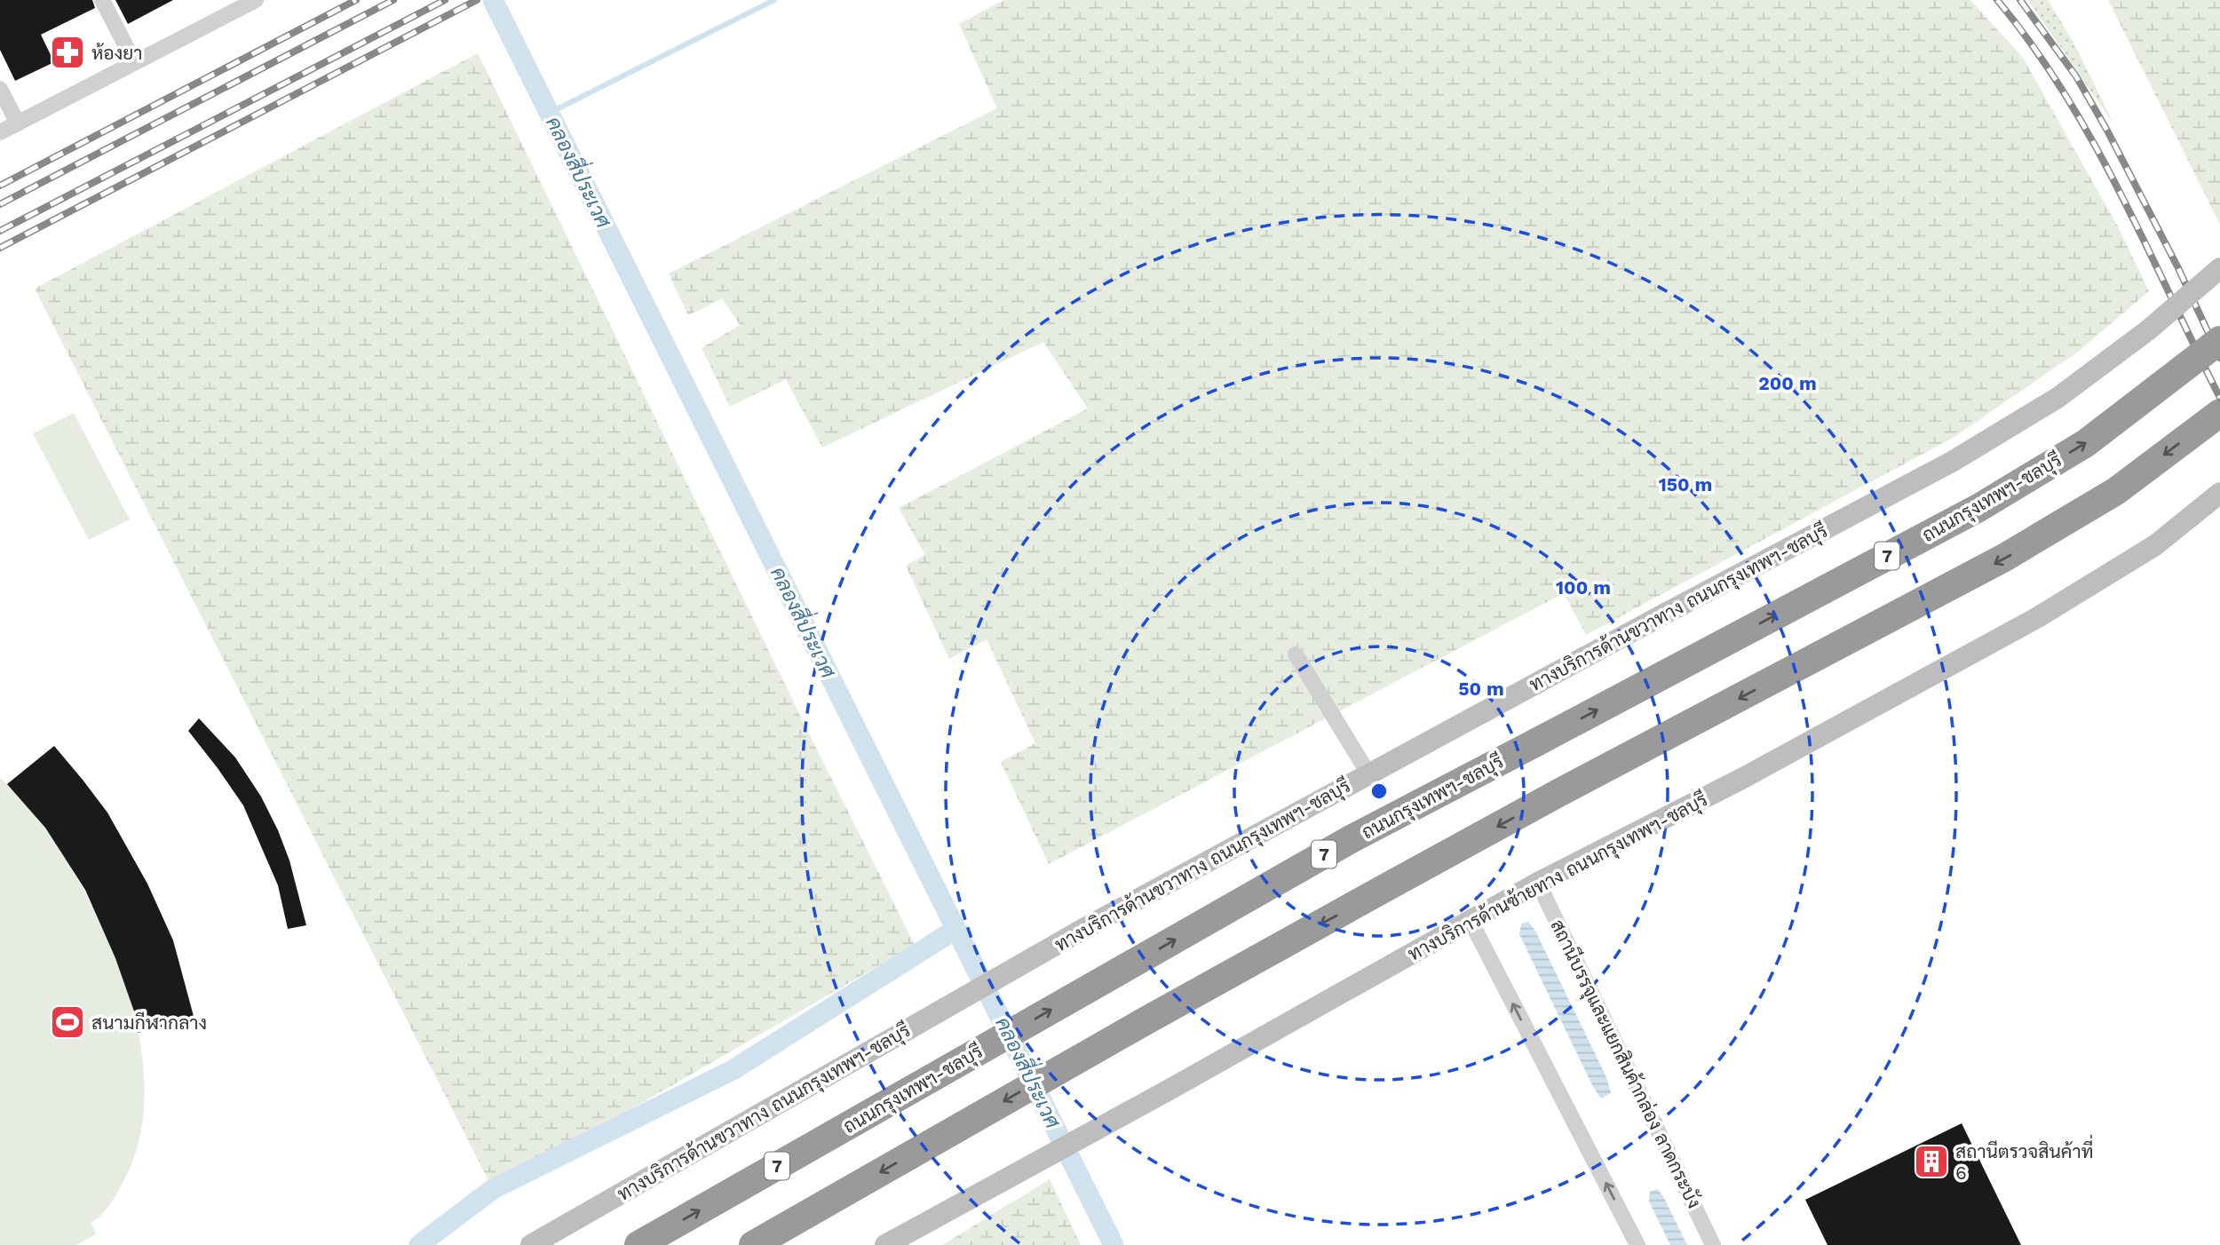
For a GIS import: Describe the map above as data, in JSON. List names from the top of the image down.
{
  "streets": {
    "highway": ["ถนนกรุงเทพฯ-ชลบุรี", "7"],
    "main road": ["ทางบริการด้านขวาทาง ถนนกรุงเทพฯ-ชลบุรี", "ทางบริการด้านซ้ายทาง ถนนกรุงเทพฯ-ชลบุรี"],
    "street": ["สถานีบรรจุและแยกสินค้ากล่อง ลาดกระบัง"]
  },
  "crossings": [
    ["ทางบริการด้านซ้ายทาง ถนนกรุงเทพฯ-ชลบุรี", "สถานีบรรจุและแยกสินค้ากล่อง ลาดกระบัง"]
  ],
  "water": ["คลองสี่ประเวศ"],
  "places": {
    "pharmacy": ["ห้องยา"],
    "sports": ["สนามกีฬากลาง"],
    "building": ["สถานีตรวจสินค้าที่ 6"]
  },
  "rings": [
    "200 m",
    "150 m",
    "100 m",
    "50 m"
  ]
}
